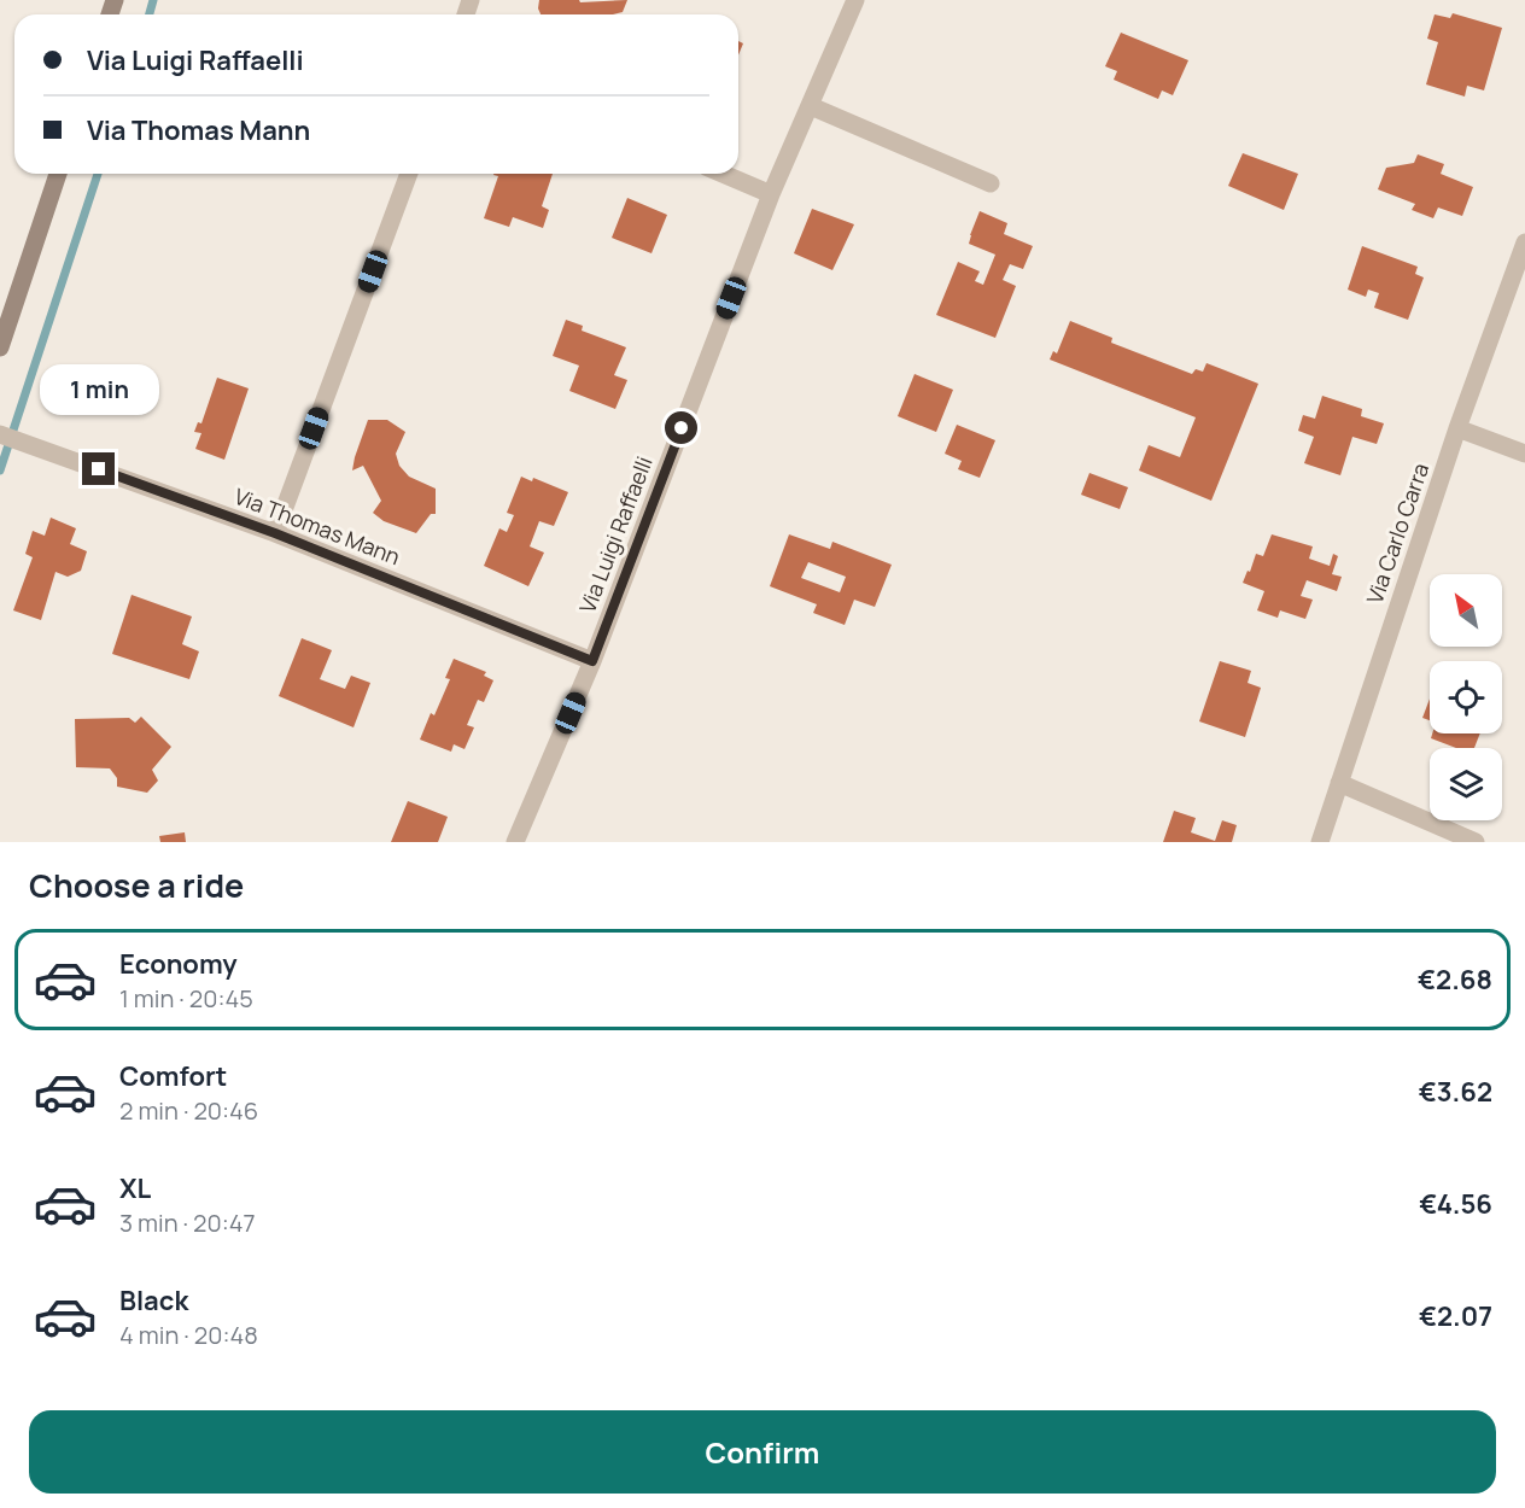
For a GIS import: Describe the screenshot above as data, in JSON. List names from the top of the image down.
{
  "streets": {
    "street": ["Via Thomas Mann", "Via Carlo Carra", "Via Luigi Raffaelli"]
  },
  "crossings": [
    ["Via Thomas Mann", "Via Luigi Raffaelli"]
  ],
  "north": "top left",
  "page": {
    "banner": ["Via Luigi Raffaelli", "Via Thomas Mann"],
    "bubble": "1 min",
    "heading": "Choose a ride",
    "list": [
      {
        "name": "Economy",
        "note": "1 min · 20:45",
        "value": "€2.68"
      },
      {
        "name": "Comfort",
        "note": "2 min · 20:46",
        "value": "€3.62"
      },
      {
        "name": "XL",
        "note": "3 min · 20:47",
        "value": "€4.56"
      },
      {
        "name": "Black",
        "note": "4 min · 20:48",
        "value": "€2.07"
      }
    ],
    "buttons": "Confirm"
  }
}
